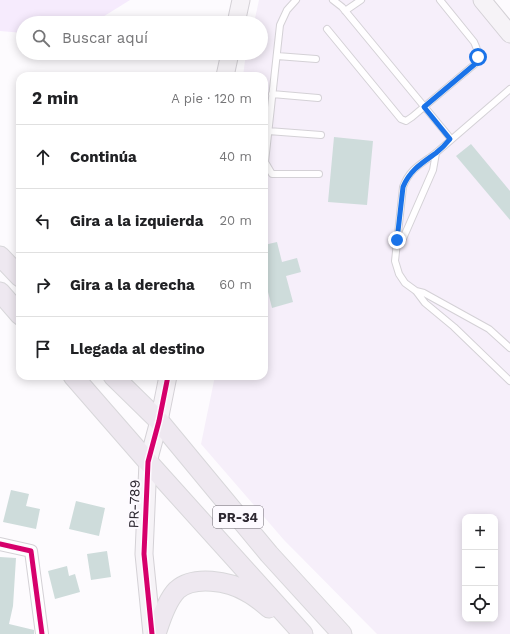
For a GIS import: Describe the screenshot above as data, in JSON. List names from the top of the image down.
{
  "streets": {
    "main road": ["PR-34"],
    "street": ["PR-789"]
  },
  "crossings": [
    ["PR-789", "PR-34"]
  ],
  "page": {
    "search": "Buscar aquí",
    "heading": ["2 min", "A pie · 120 m"],
    "list": [
      ["Continúa", "40 m"],
      ["Gira a la izquierda", "20 m"],
      ["Gira a la derecha", "60 m"],
      "Llegada al destino"
    ],
    "map_buttons": ["+", "−"]
  }
}
